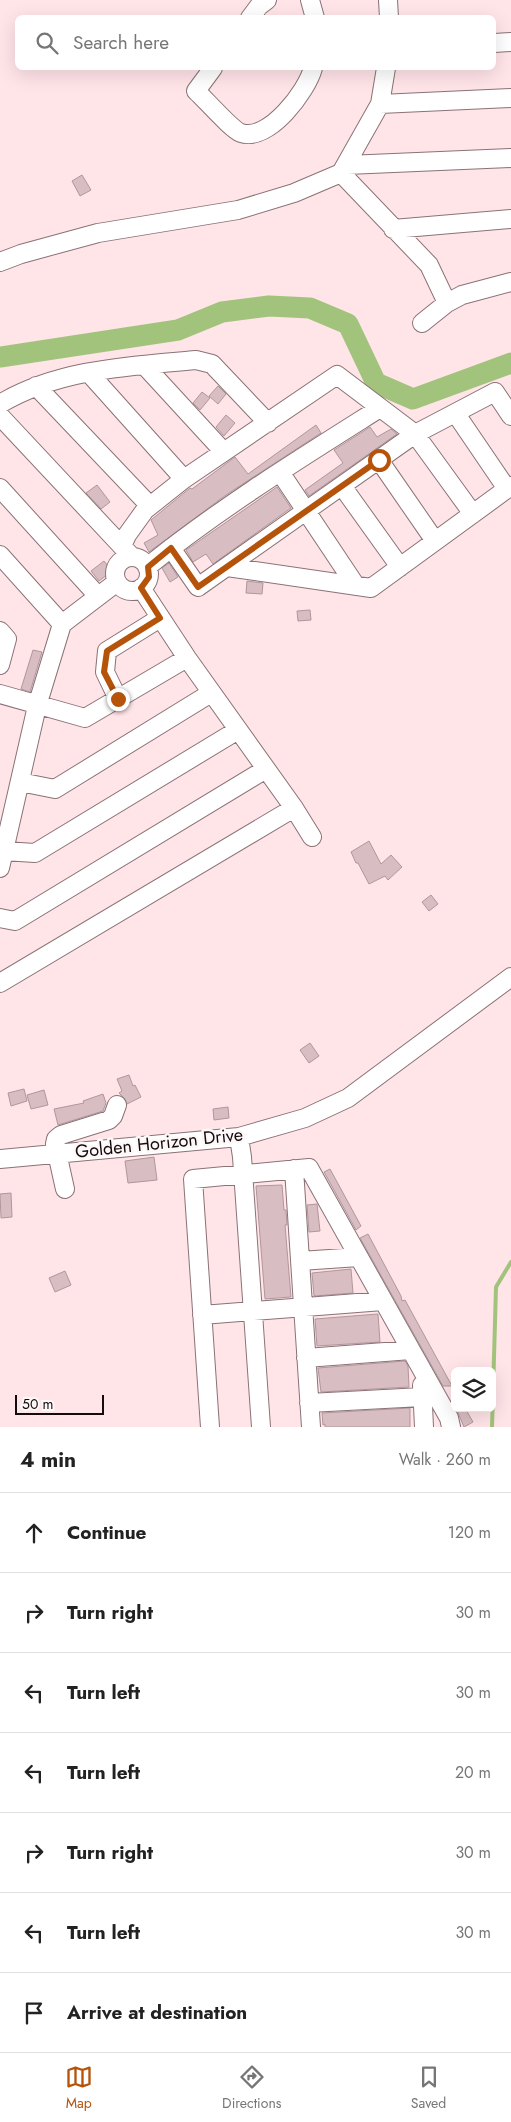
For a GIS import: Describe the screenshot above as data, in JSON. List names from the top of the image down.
{
  "streets": {
    "street": ["Golden Horizon Drive"]
  },
  "scale_bar": "50 m",
  "page": {
    "search": "Search here",
    "scale": "50 m",
    "heading": ["4 min", "Walk · 260 m"],
    "list": [
      ["Continue", "120 m"],
      ["Turn right", "30 m"],
      ["Turn left", "30 m"],
      ["Turn left", "20 m"],
      ["Turn right", "30 m"],
      ["Turn left", "30 m"],
      "Arrive at destination"
    ],
    "nav": ["Map", "Directions", "Saved"]
  }
}
